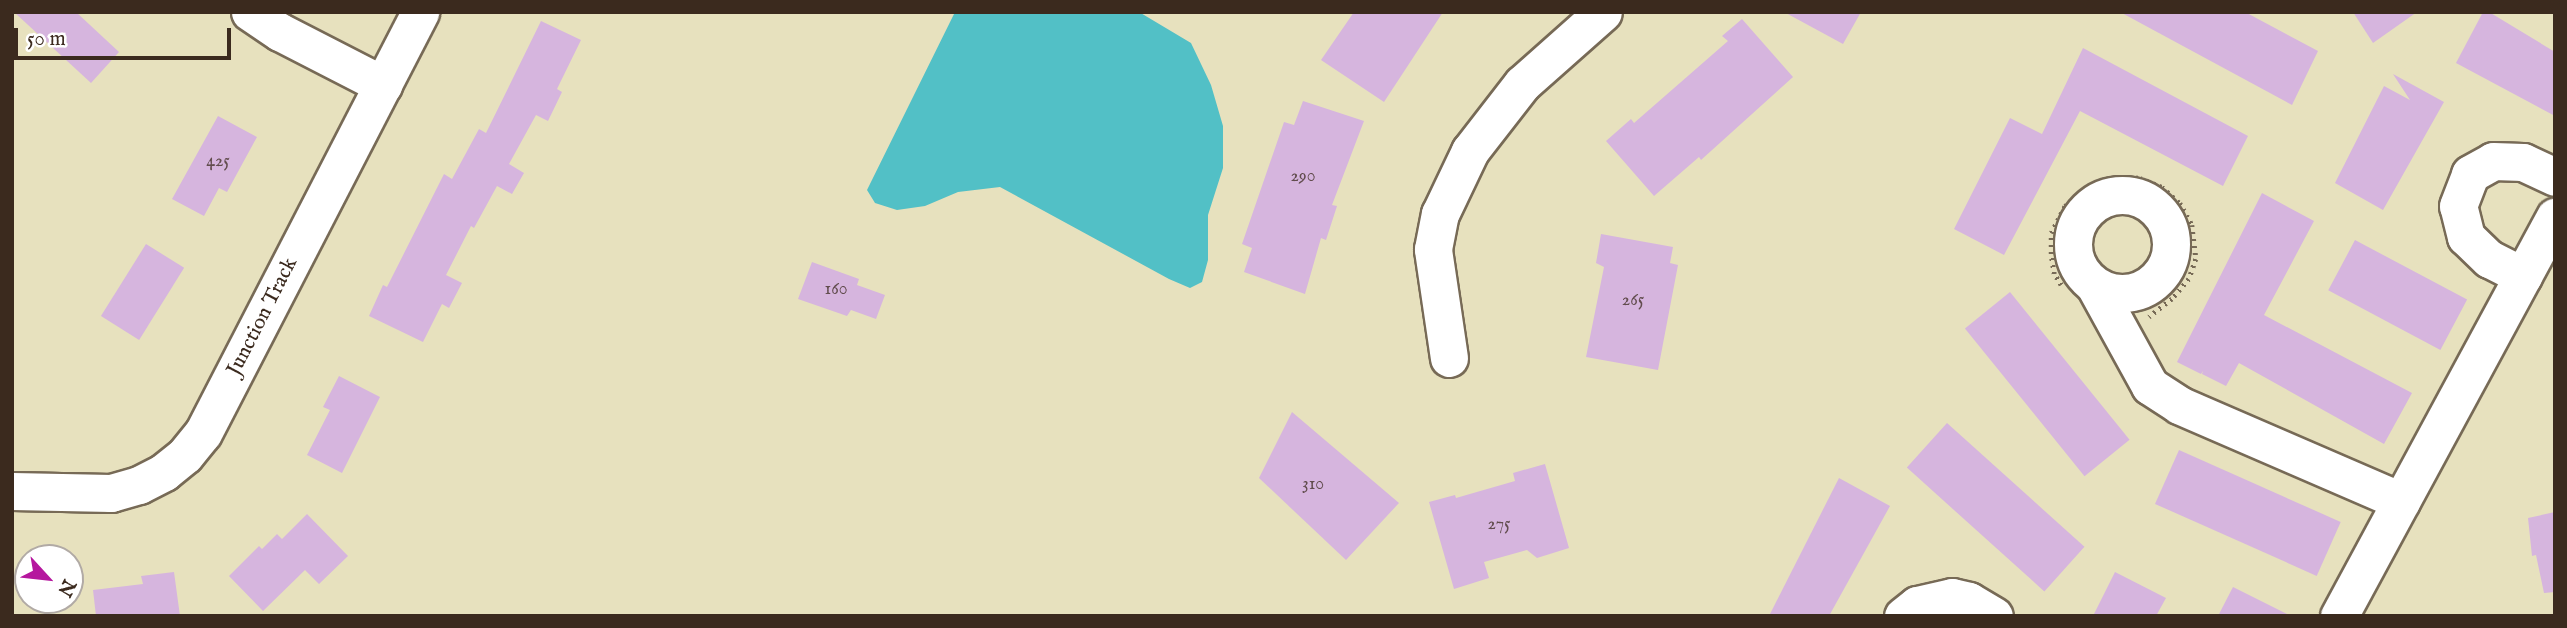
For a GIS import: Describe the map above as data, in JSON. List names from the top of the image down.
{
  "streets": {
    "street": ["Junction Track"]
  },
  "house_numbers": [
    "425",
    "290",
    "160",
    "265",
    "310",
    "275"
  ],
  "scale_bar": "50 m",
  "north": "bottom right"
}
